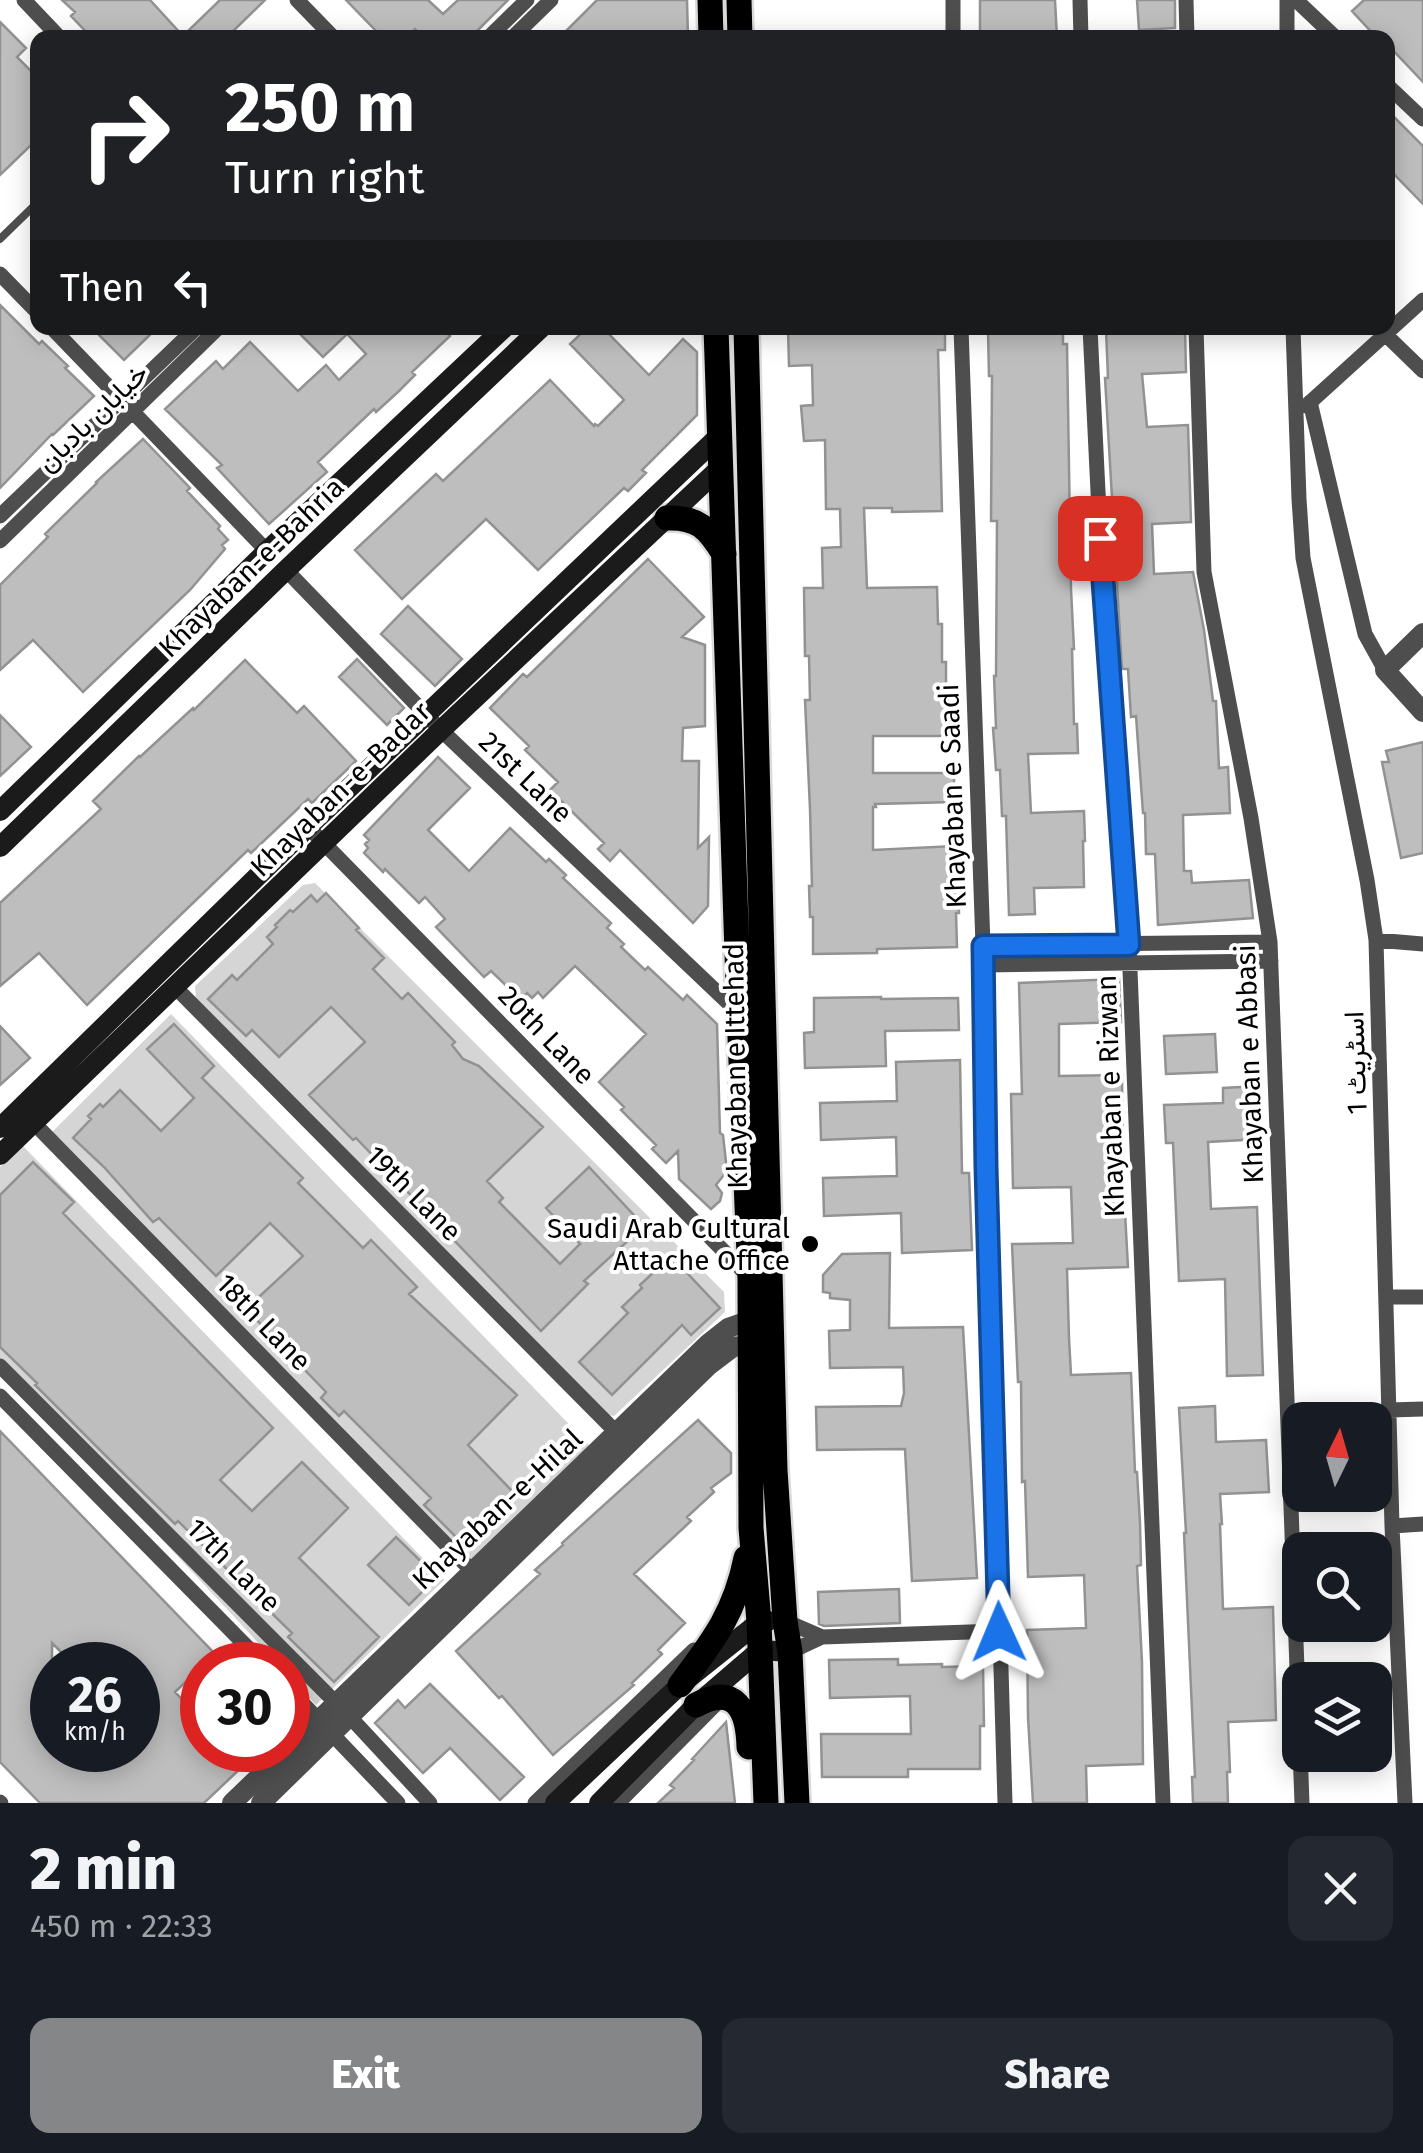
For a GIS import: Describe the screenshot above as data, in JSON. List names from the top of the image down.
{
  "streets": {
    "main road": ["Khayaban-e-Bahria", "Khayaban-e-Badar", "Khayaban e Ittehad"],
    "street": [
      "خیابان بادبان",
      "21st Lane",
      "Khayaban e Saadi",
      "20th Lane",
      "اسٹریٹ 1",
      "Khayaban e Abbasi",
      "Khayaban e Rizwan",
      "19th Lane",
      "18th Lane",
      "Khayaban-e-Hilal",
      "17th Lane"
    ]
  },
  "crossings": [
    ["Khayaban-e-Bahria", "21st Lane"],
    ["21st Lane", "Khayaban-e-Badar"],
    ["21st Lane", "Khayaban e Ittehad"],
    ["Khayaban-e-Badar", "20th Lane"],
    ["Khayaban-e-Badar", "Khayaban e Ittehad"],
    ["Khayaban-e-Badar", "19th Lane"],
    ["Khayaban-e-Badar", "18th Lane"],
    ["20th Lane", "Khayaban e Ittehad"],
    ["Khayaban e Ittehad", "Khayaban-e-Hilal"],
    ["19th Lane", "Khayaban-e-Hilal"],
    ["18th Lane", "Khayaban-e-Hilal"],
    ["Khayaban-e-Hilal", "17th Lane"]
  ],
  "places": ["Saudi Arab Cultural Attache Office"],
  "north": "top",
  "page": {
    "turn": ["250 m", "Turn right"],
    "then": "Then",
    "speed": "26 km/h",
    "limit": "30",
    "heading": ["2 min", "450 m · 22:33"],
    "buttons": ["Exit", "Share"]
  }
}
